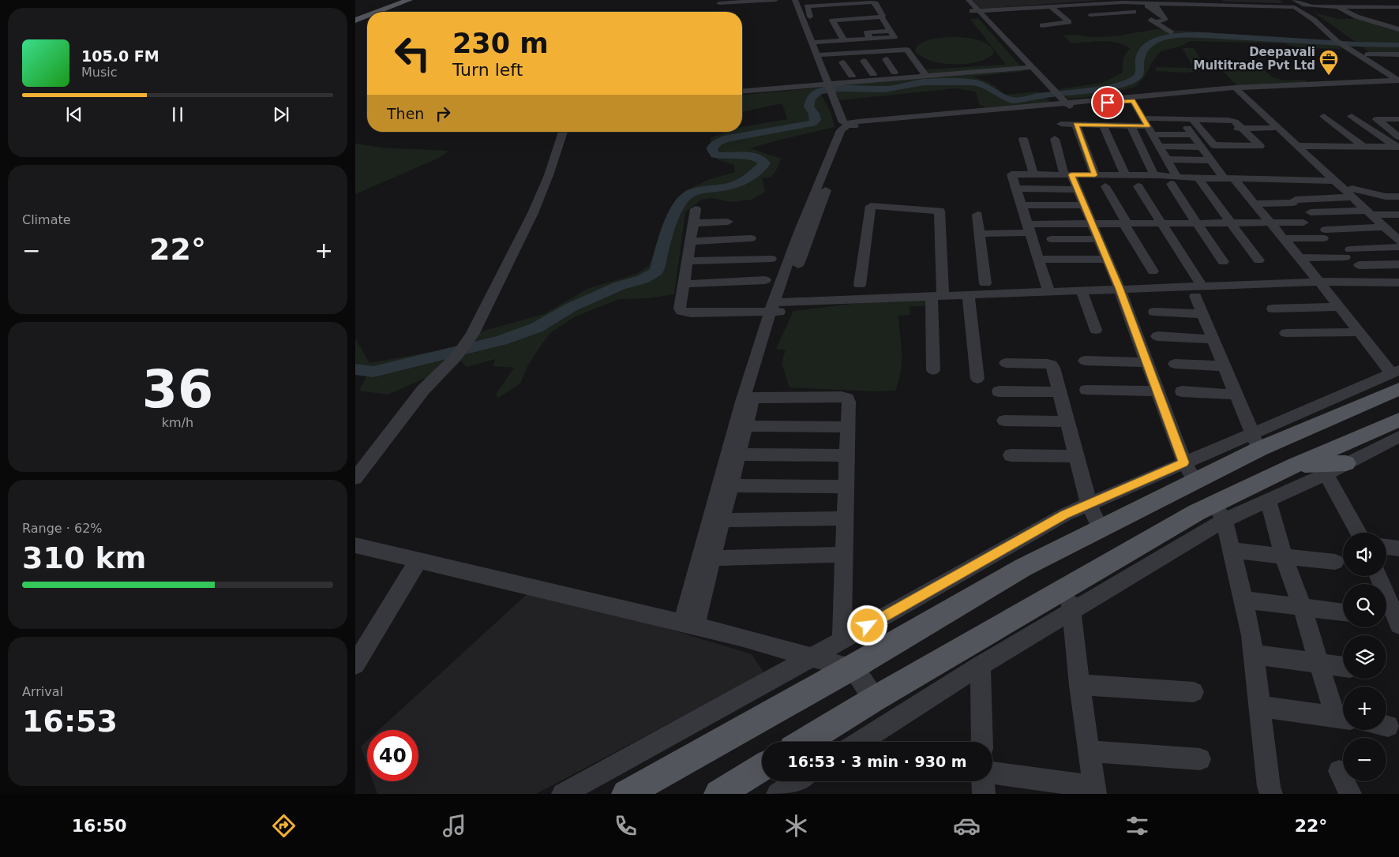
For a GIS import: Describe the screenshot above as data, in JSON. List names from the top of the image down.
{
  "places": {
    "office": ["Deepavali Multitrade Pvt Ltd"]
  },
  "page": {
    "turn": ["230 m", "Turn left"],
    "song": ["105.0 FM", "Music"],
    "then": "Then",
    "tile": [
      "Climate",
      ["36", "km/h"],
      ["Range · 62%", "310 km"],
      ["Arrival", "16:53"]
    ],
    "heat": ["−", "22°", "+"],
    "map_buttons": ["+", "−"],
    "limit": "40",
    "trip": "16:53 · 3 min · 930 m",
    "tabs": ["16:50", "22°"]
  }
}
